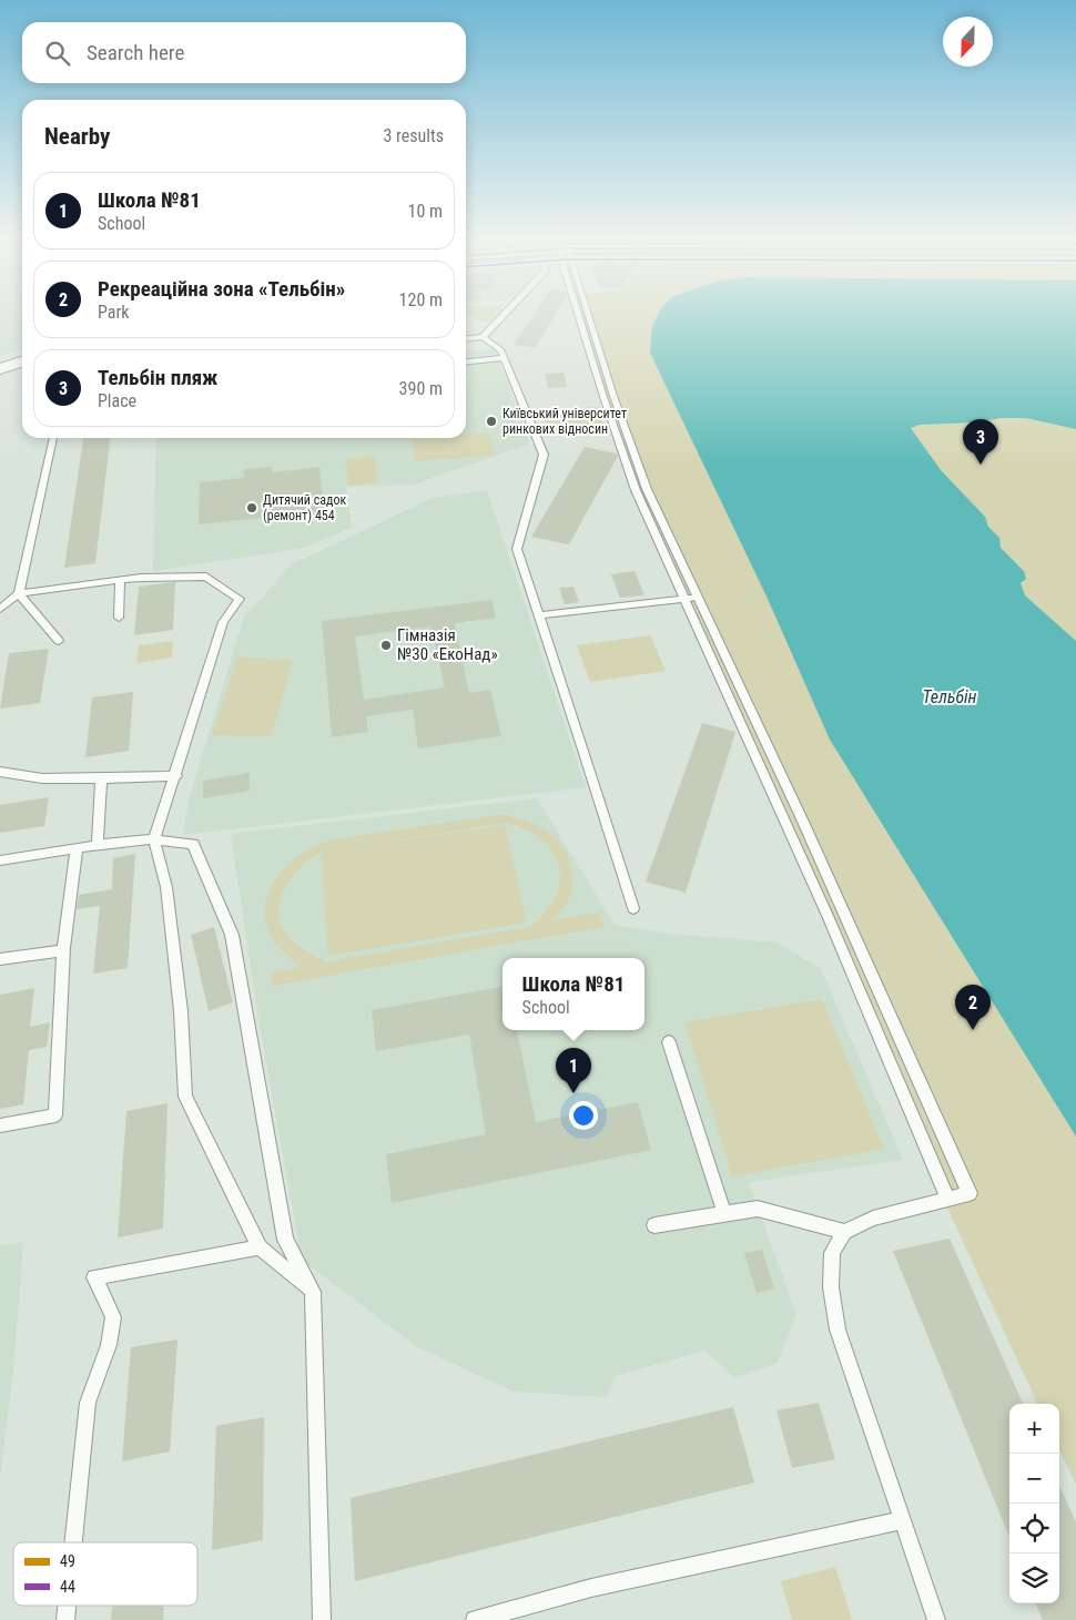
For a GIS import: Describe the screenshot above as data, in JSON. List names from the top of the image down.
{
  "water": ["Тельбін"],
  "places": ["Київський університет ринкових відносин", "Дитячий садок (ремонт) 454", "Гімназія №30 «ЕкоНад»"],
  "legend": ["49", "44"],
  "north": "bottom",
  "page": {
    "search": "Search here",
    "heading": ["Nearby", "3 results"],
    "list": [
      {
        "mark": "1",
        "name": "Школа №81",
        "note": "School",
        "value": "10 m"
      },
      {
        "mark": "2",
        "name": "Рекреаційна зона «Тельбін»",
        "note": "Park",
        "value": "120 m"
      },
      {
        "mark": "3",
        "name": "Тельбін пляж",
        "note": "Place",
        "value": "390 m"
      }
    ],
    "pins": ["3", "2", "1"],
    "popup": ["Школа №81", "School"],
    "map_buttons": ["+", "−"]
  }
}
